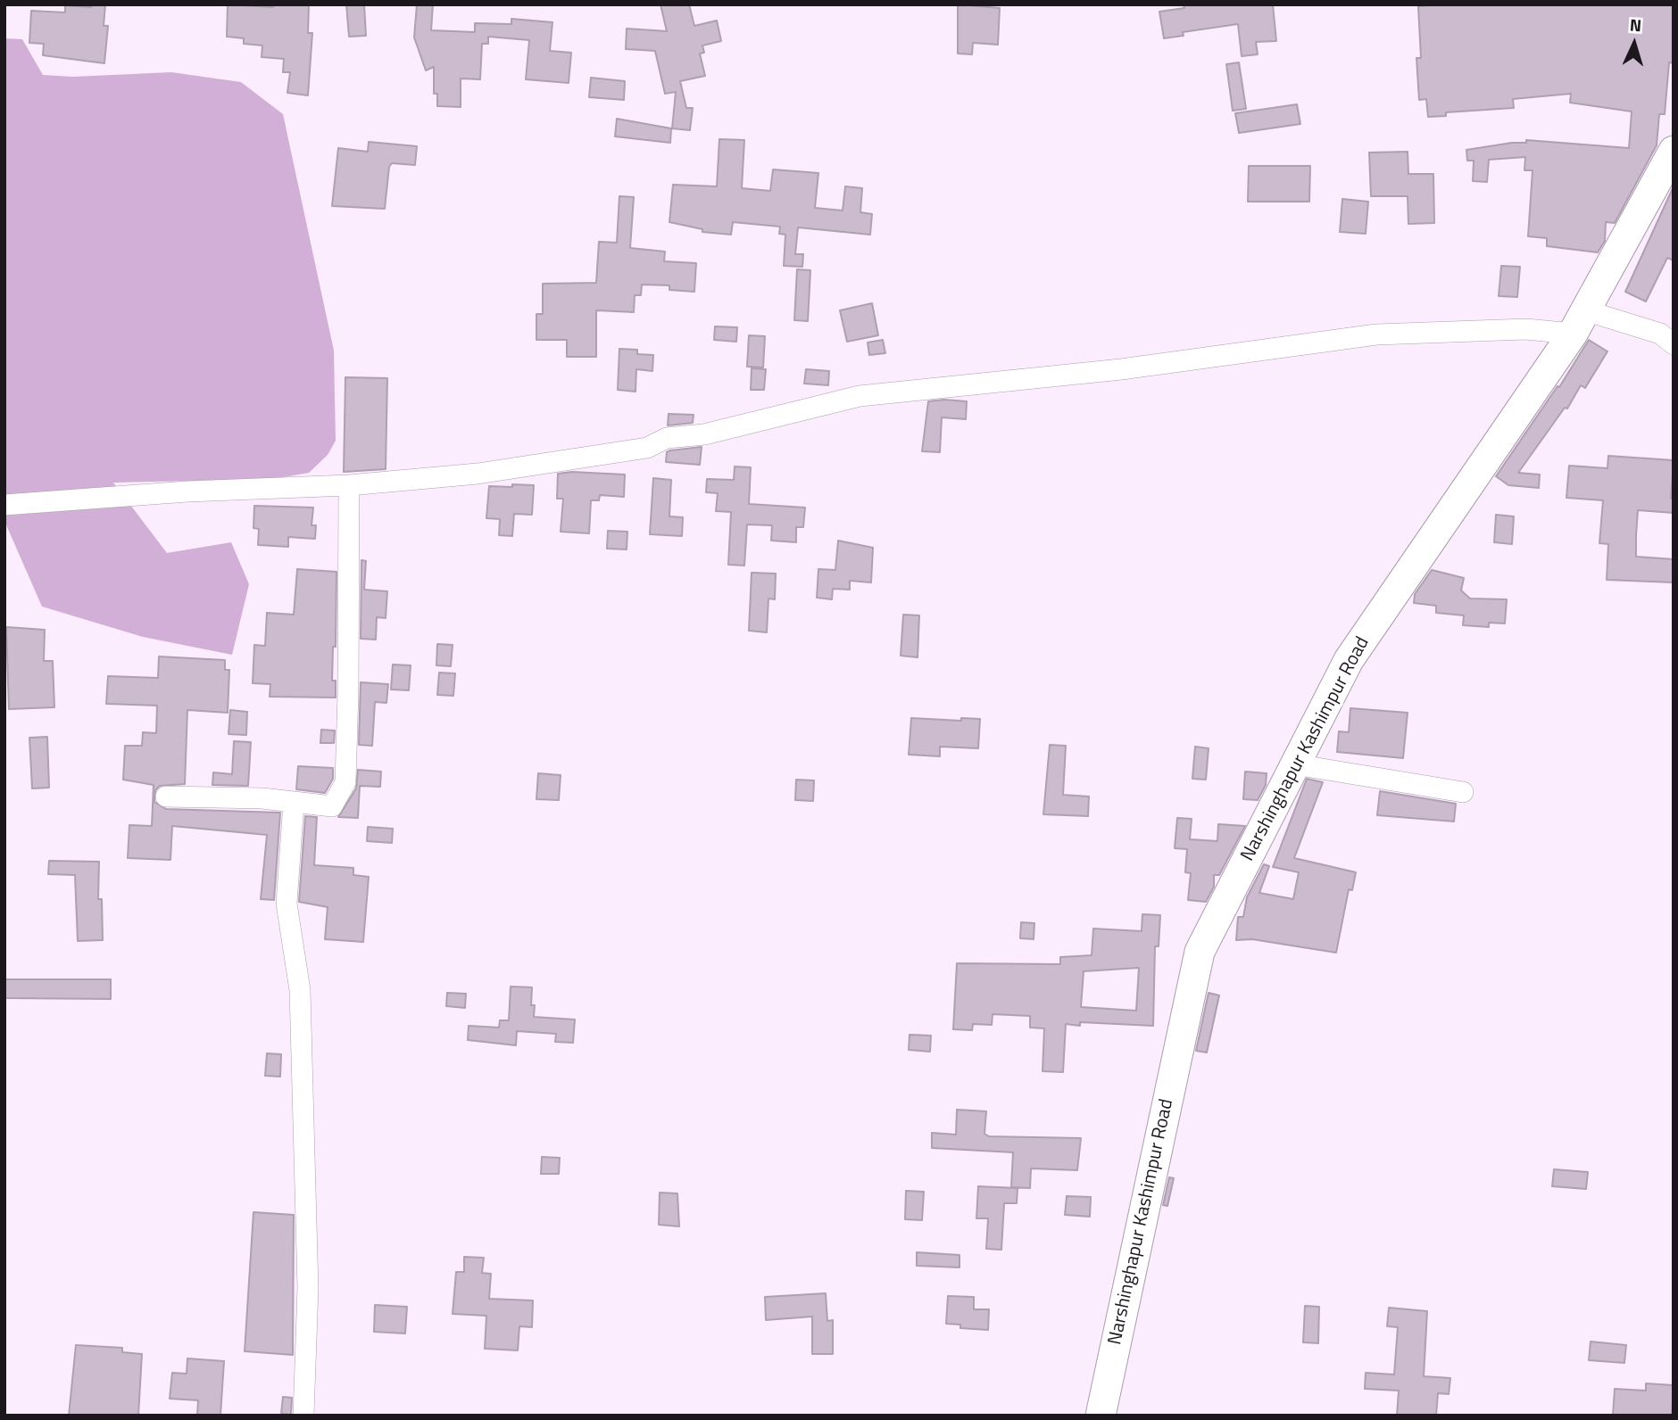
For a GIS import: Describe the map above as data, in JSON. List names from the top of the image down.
{
  "streets": {
    "street": ["Narshinghapur Kashimpur Road"]
  },
  "north": "top"
}
